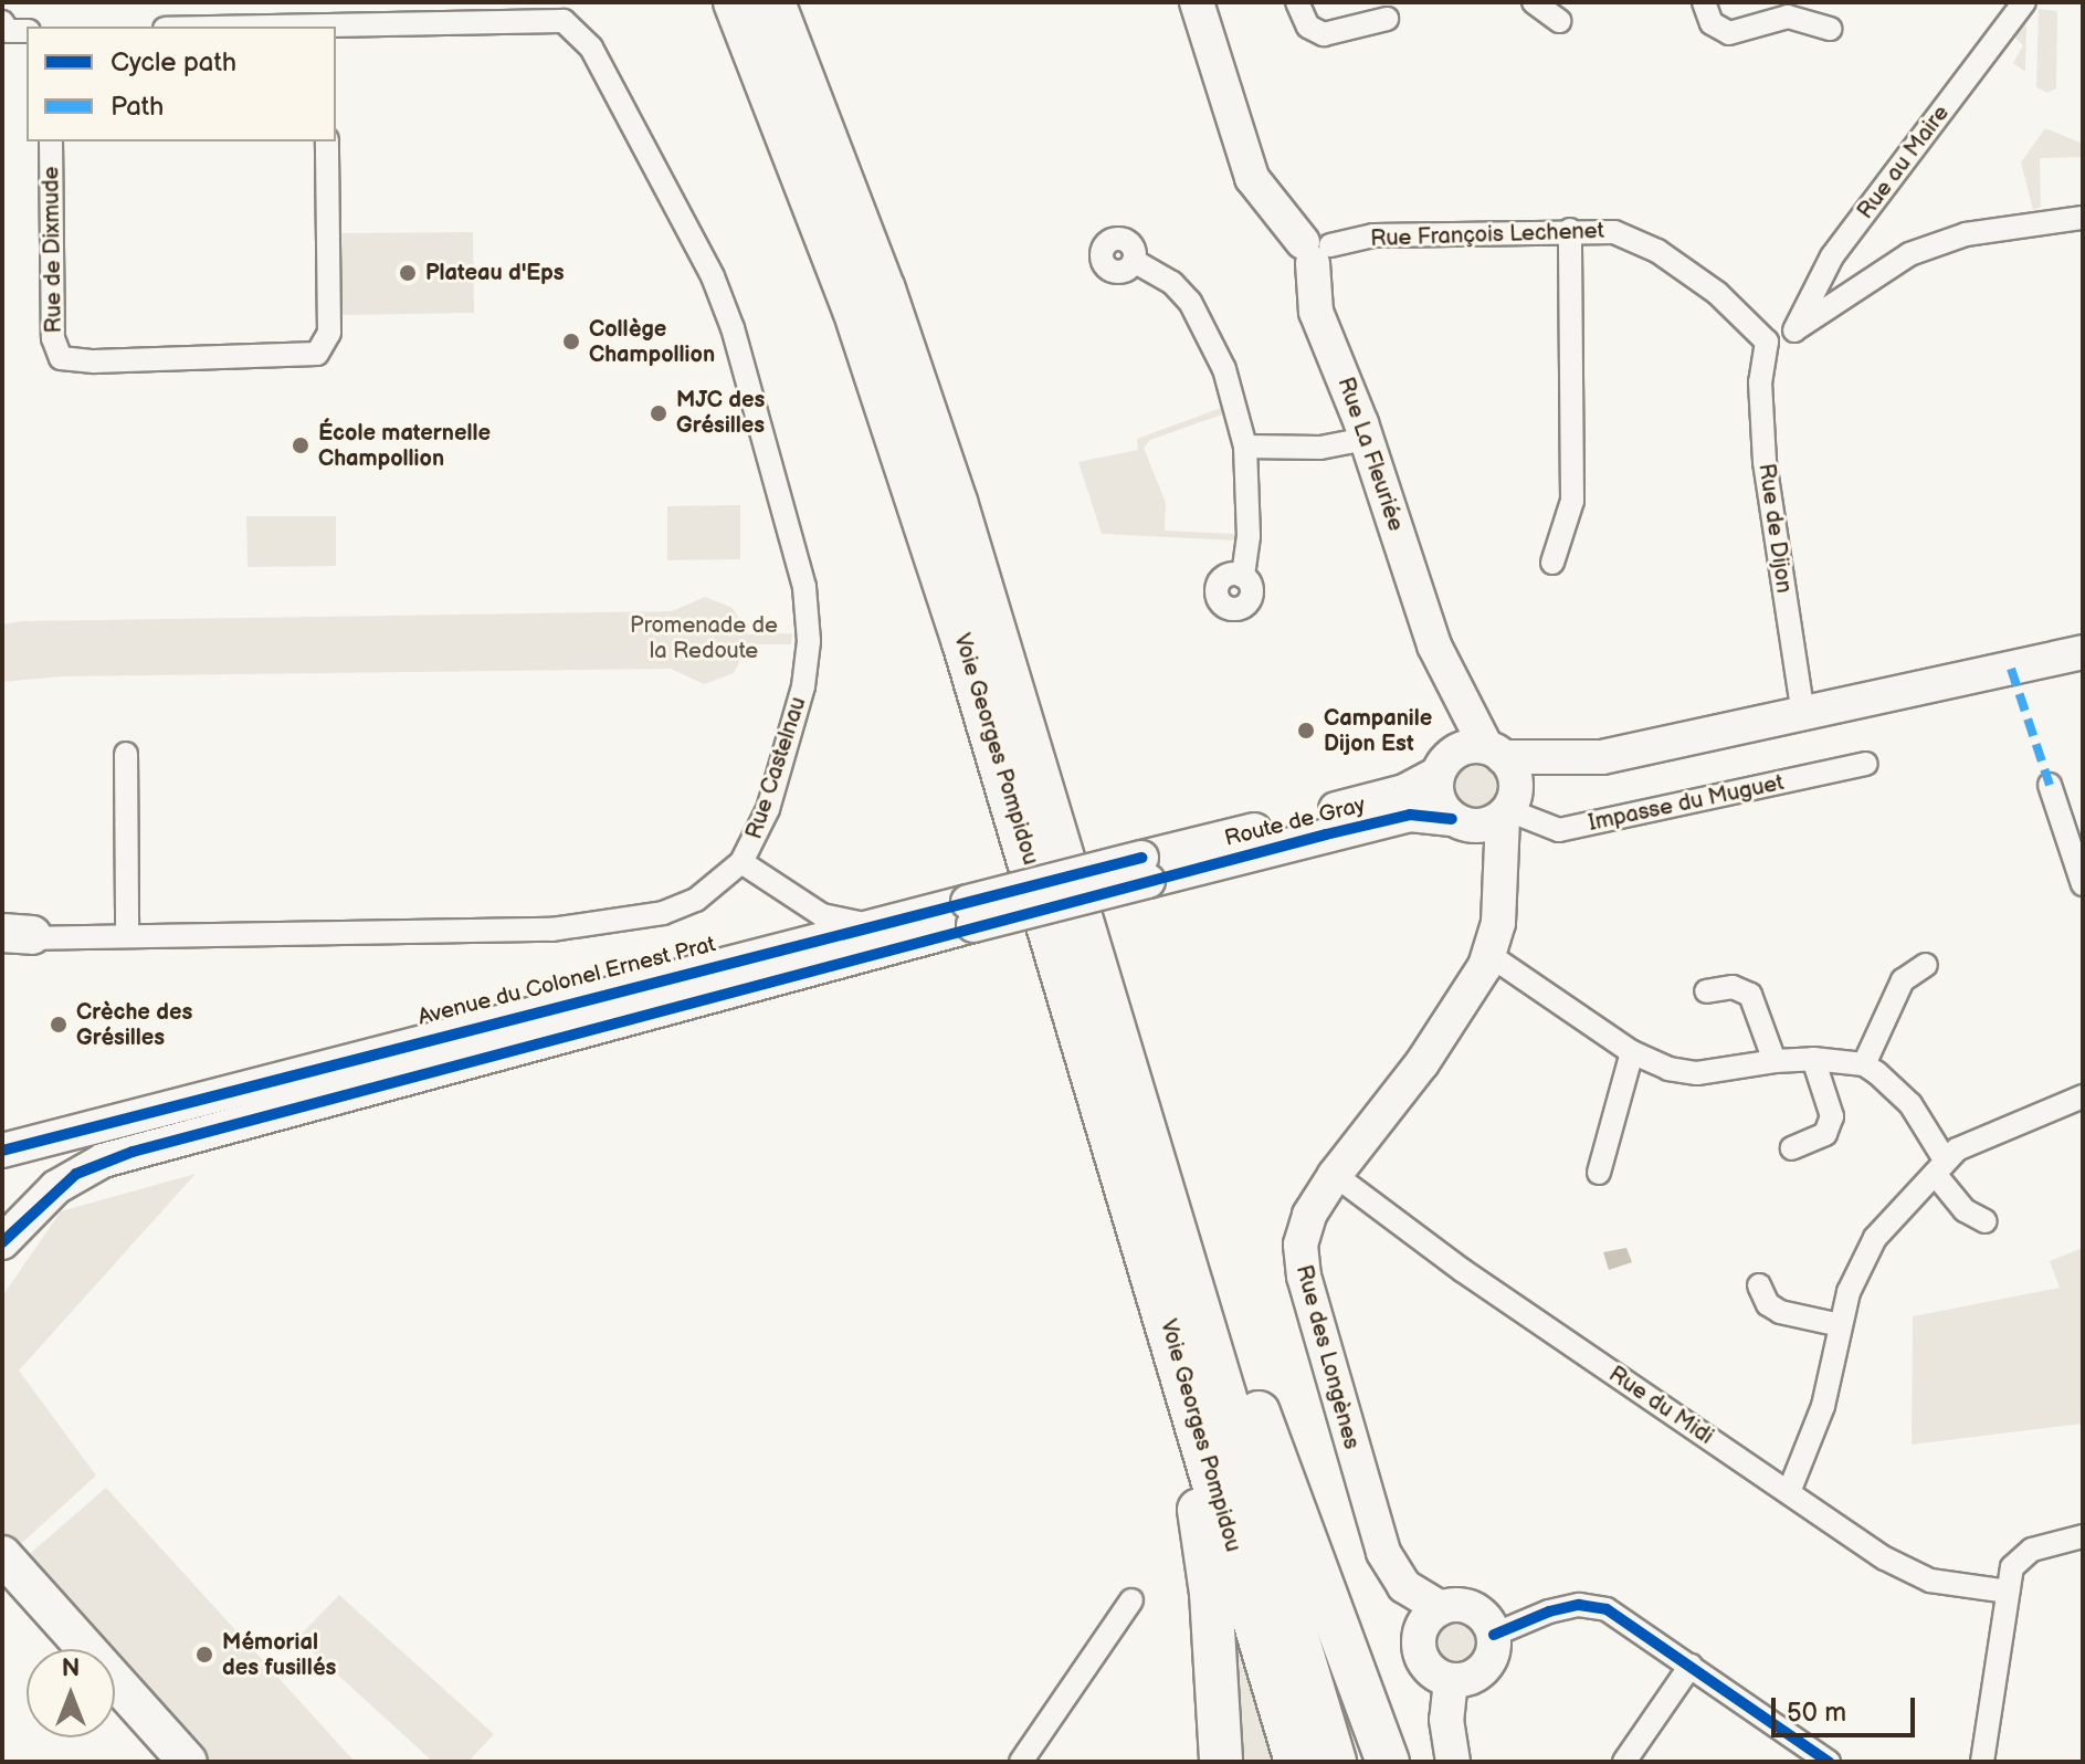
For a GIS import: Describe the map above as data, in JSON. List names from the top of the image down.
{
  "streets": {
    "highway": ["Voie Georges Pompidou"],
    "main road": [
      "Rue La Fleuriée",
      "Route de Gray",
      "Avenue du Colonel Ernest Prat",
      "Rue des Longènes"
    ],
    "street": [
      "Rue au Maire",
      "Rue François Lechenet",
      "Rue de Dixmude",
      "Rue de Dijon",
      "Rue Castelnau",
      "Impasse du Muguet",
      "Rue du Midi"
    ]
  },
  "crossings": [
    ["Rue François Lechenet", "Rue La Fleuriée"],
    ["Rue François Lechenet", "Rue de Dijon"],
    ["Rue La Fleuriée", "Impasse du Muguet"],
    ["Rue La Fleuriée", "Route de Gray"],
    ["Rue La Fleuriée", "Rue des Longènes"],
    ["Impasse du Muguet", "Route de Gray"],
    ["Impasse du Muguet", "Rue des Longènes"],
    ["Route de Gray", "Avenue du Colonel Ernest Prat"],
    ["Route de Gray", "Rue des Longènes"],
    ["Rue des Longènes", "Rue du Midi"]
  ],
  "parks": ["Promenade de la Redoute"],
  "places": [
    "Plateau d'Eps",
    "Collège Champollion",
    "MJC des Grésilles",
    "École maternelle Champollion",
    "Campanile Dijon Est",
    "Crèche des Grésilles",
    "Mémorial des fusillés"
  ],
  "legend": ["Cycle path", "Path"],
  "scale_bar": "50 m",
  "north": "top"
}
